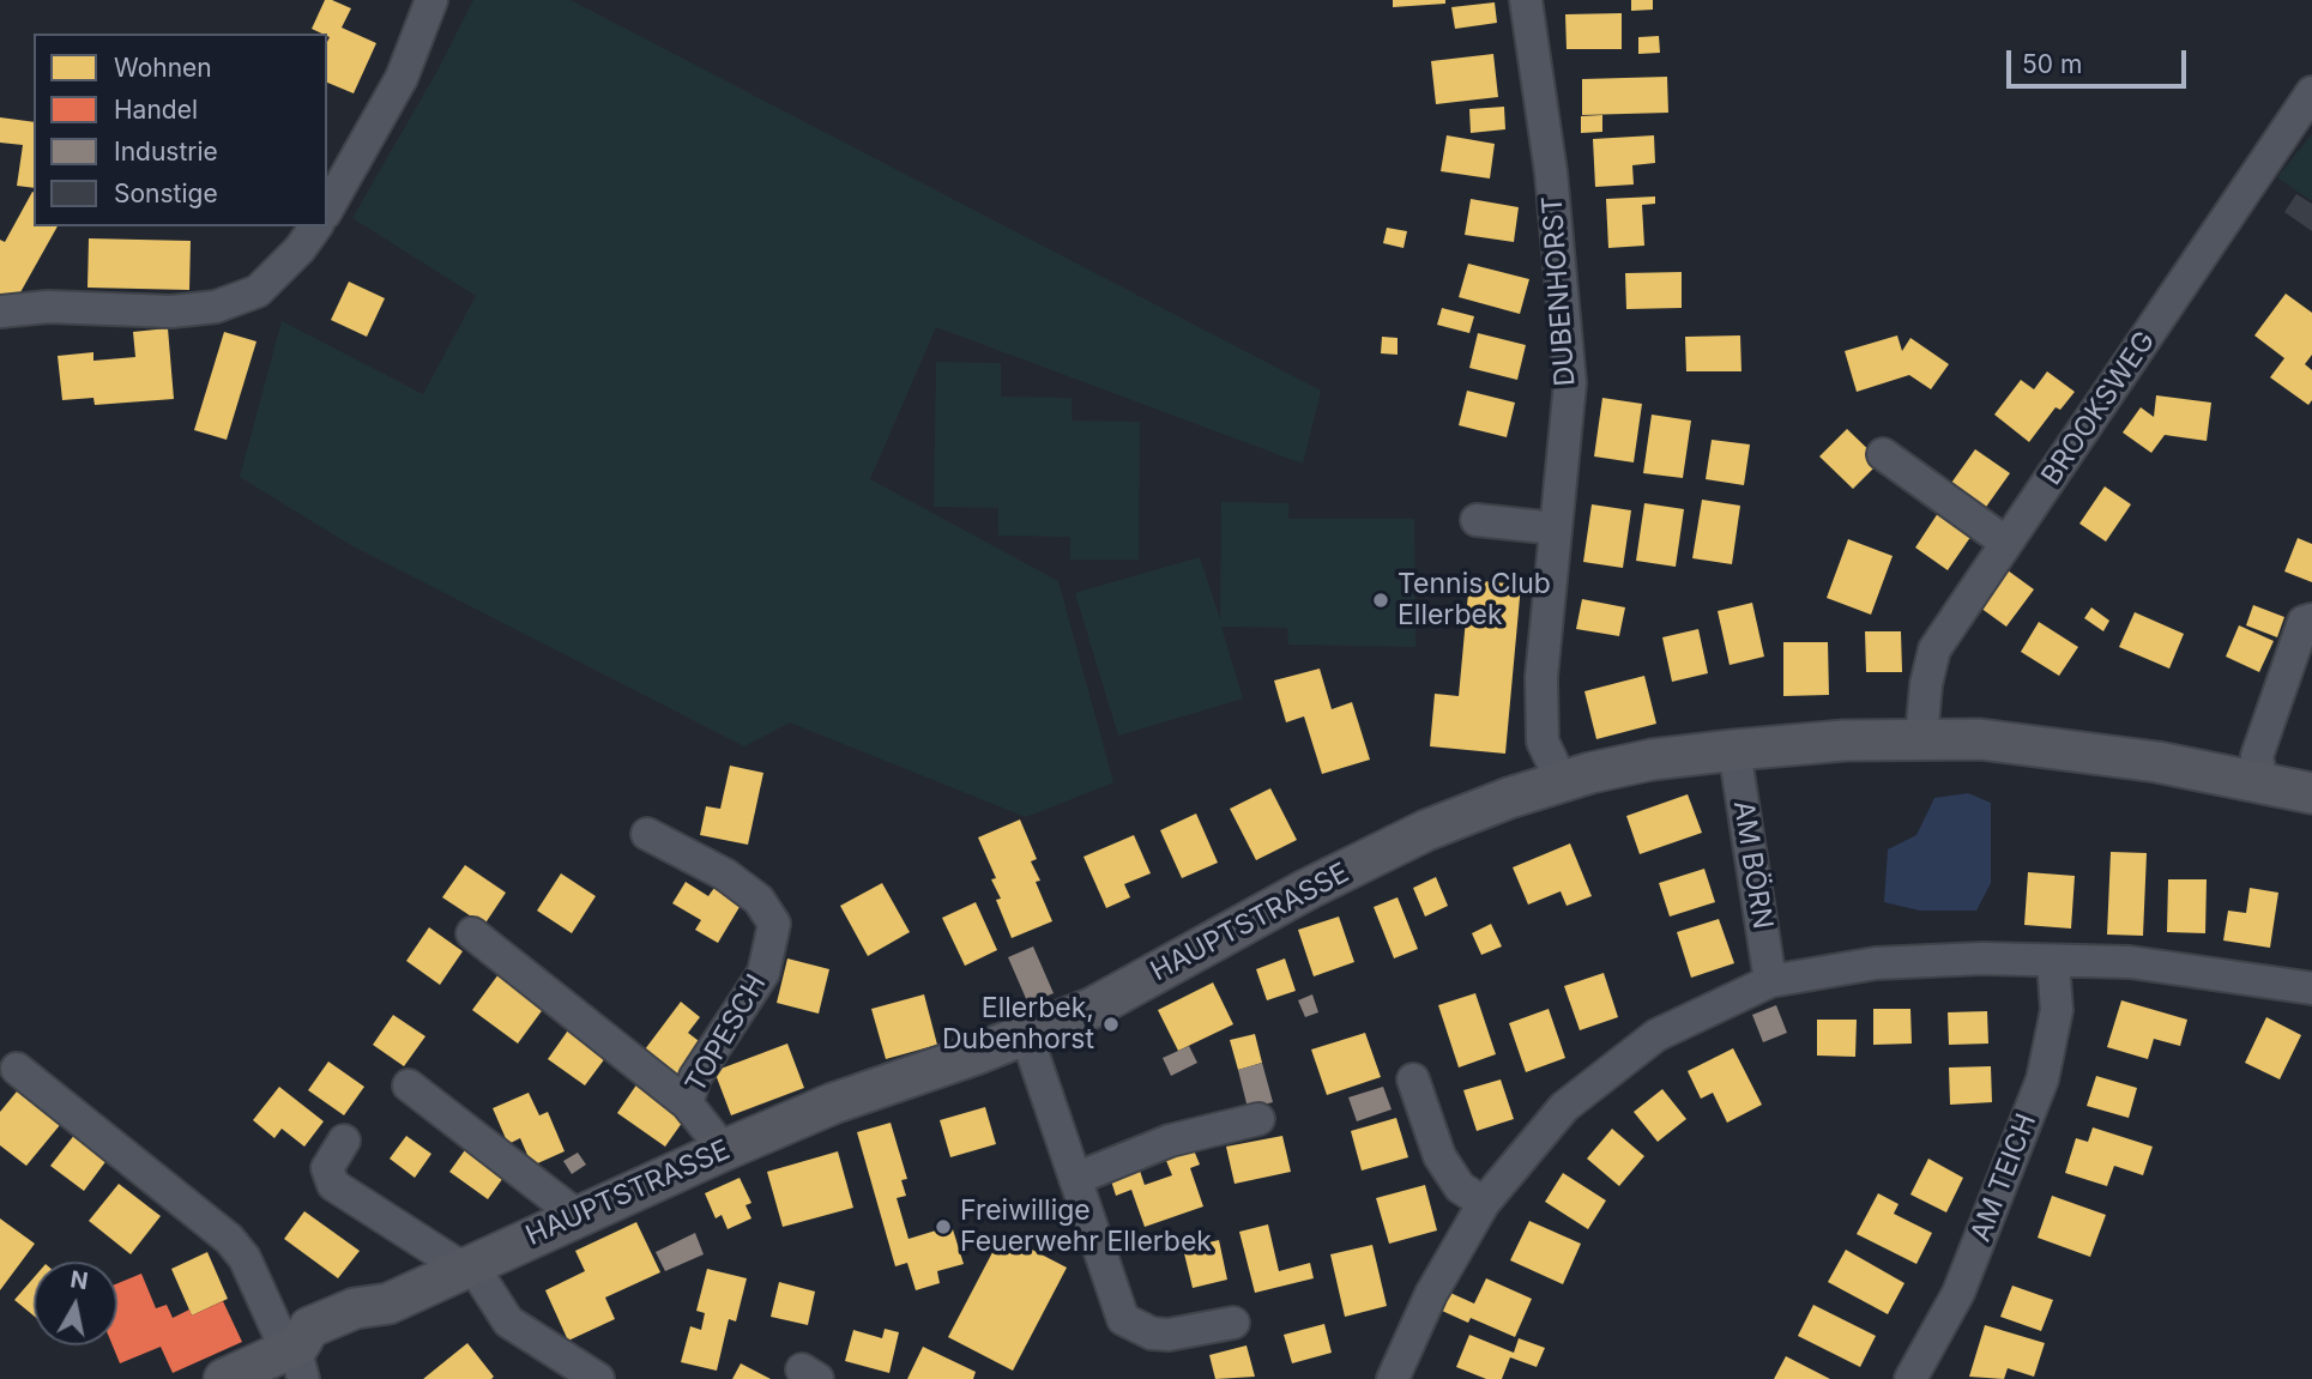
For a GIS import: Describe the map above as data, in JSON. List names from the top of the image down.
{
  "streets": {
    "main road": ["HAUPTSTRASSE"],
    "street": [
      "DUBENHORST",
      "BROOKSWEG",
      "AM BÖRN",
      "TOPESCH",
      "AM TEICH"
    ]
  },
  "crossings": [
    ["DUBENHORST", "HAUPTSTRASSE"],
    ["BROOKSWEG", "HAUPTSTRASSE"],
    ["AM BÖRN", "HAUPTSTRASSE"],
    ["HAUPTSTRASSE", "TOPESCH"]
  ],
  "places": ["Tennis Club Ellerbek", "Ellerbek, Dubenhorst", "Freiwillige Feuerwehr Ellerbek"],
  "legend": [
    "Wohnen",
    "Handel",
    "Industrie",
    "Sonstige"
  ],
  "scale_bar": "50 m",
  "north": "top"
}
